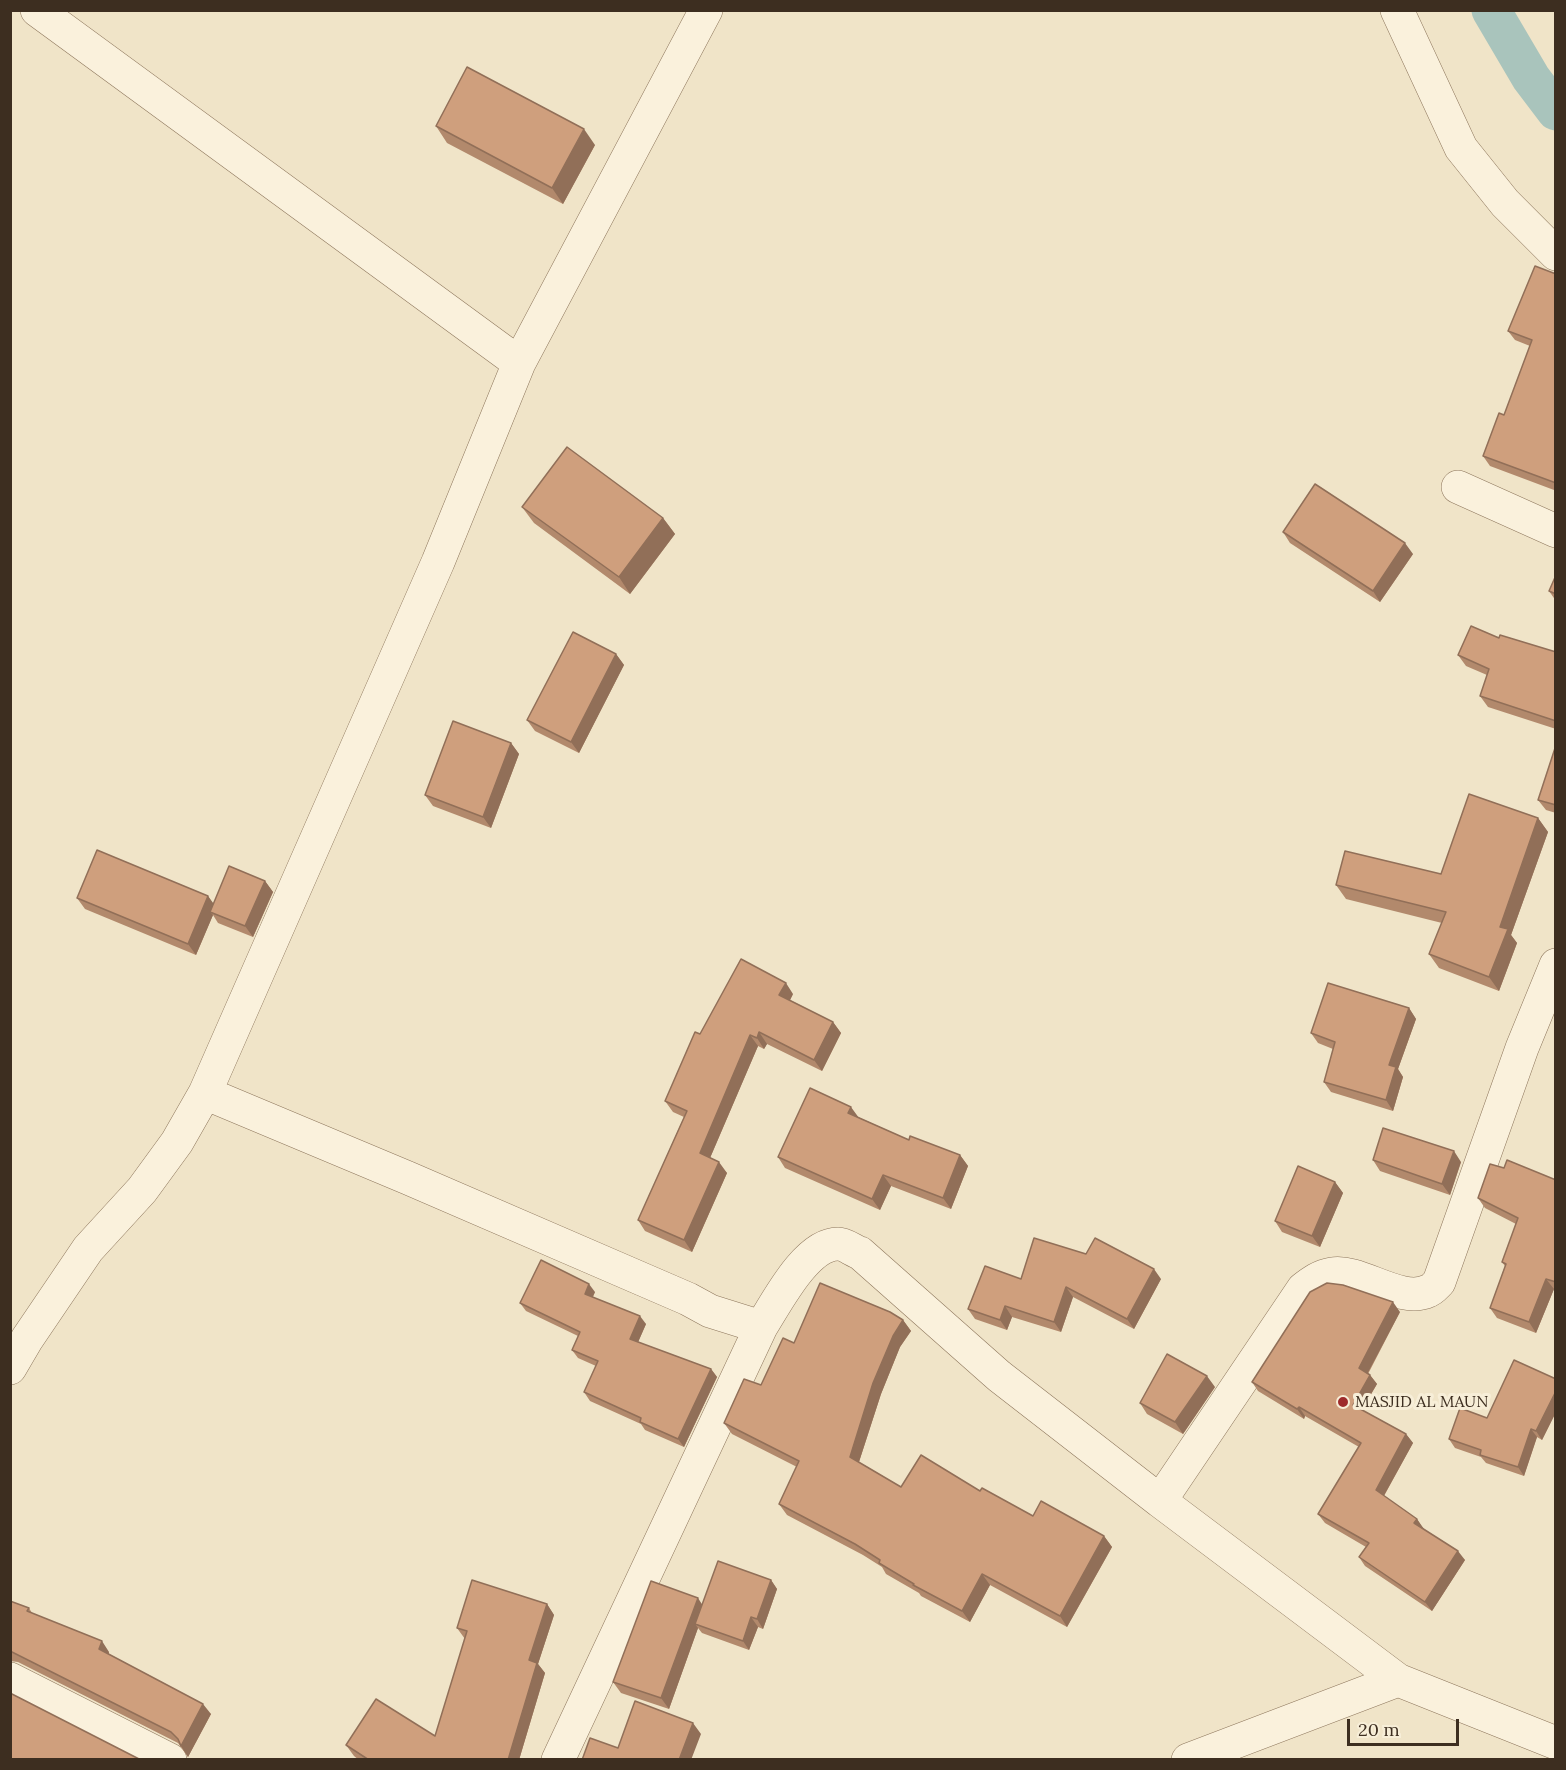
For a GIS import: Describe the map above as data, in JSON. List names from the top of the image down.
{
  "places": ["MASJID AL MAUN"],
  "scale_bar": "20 m"
}
